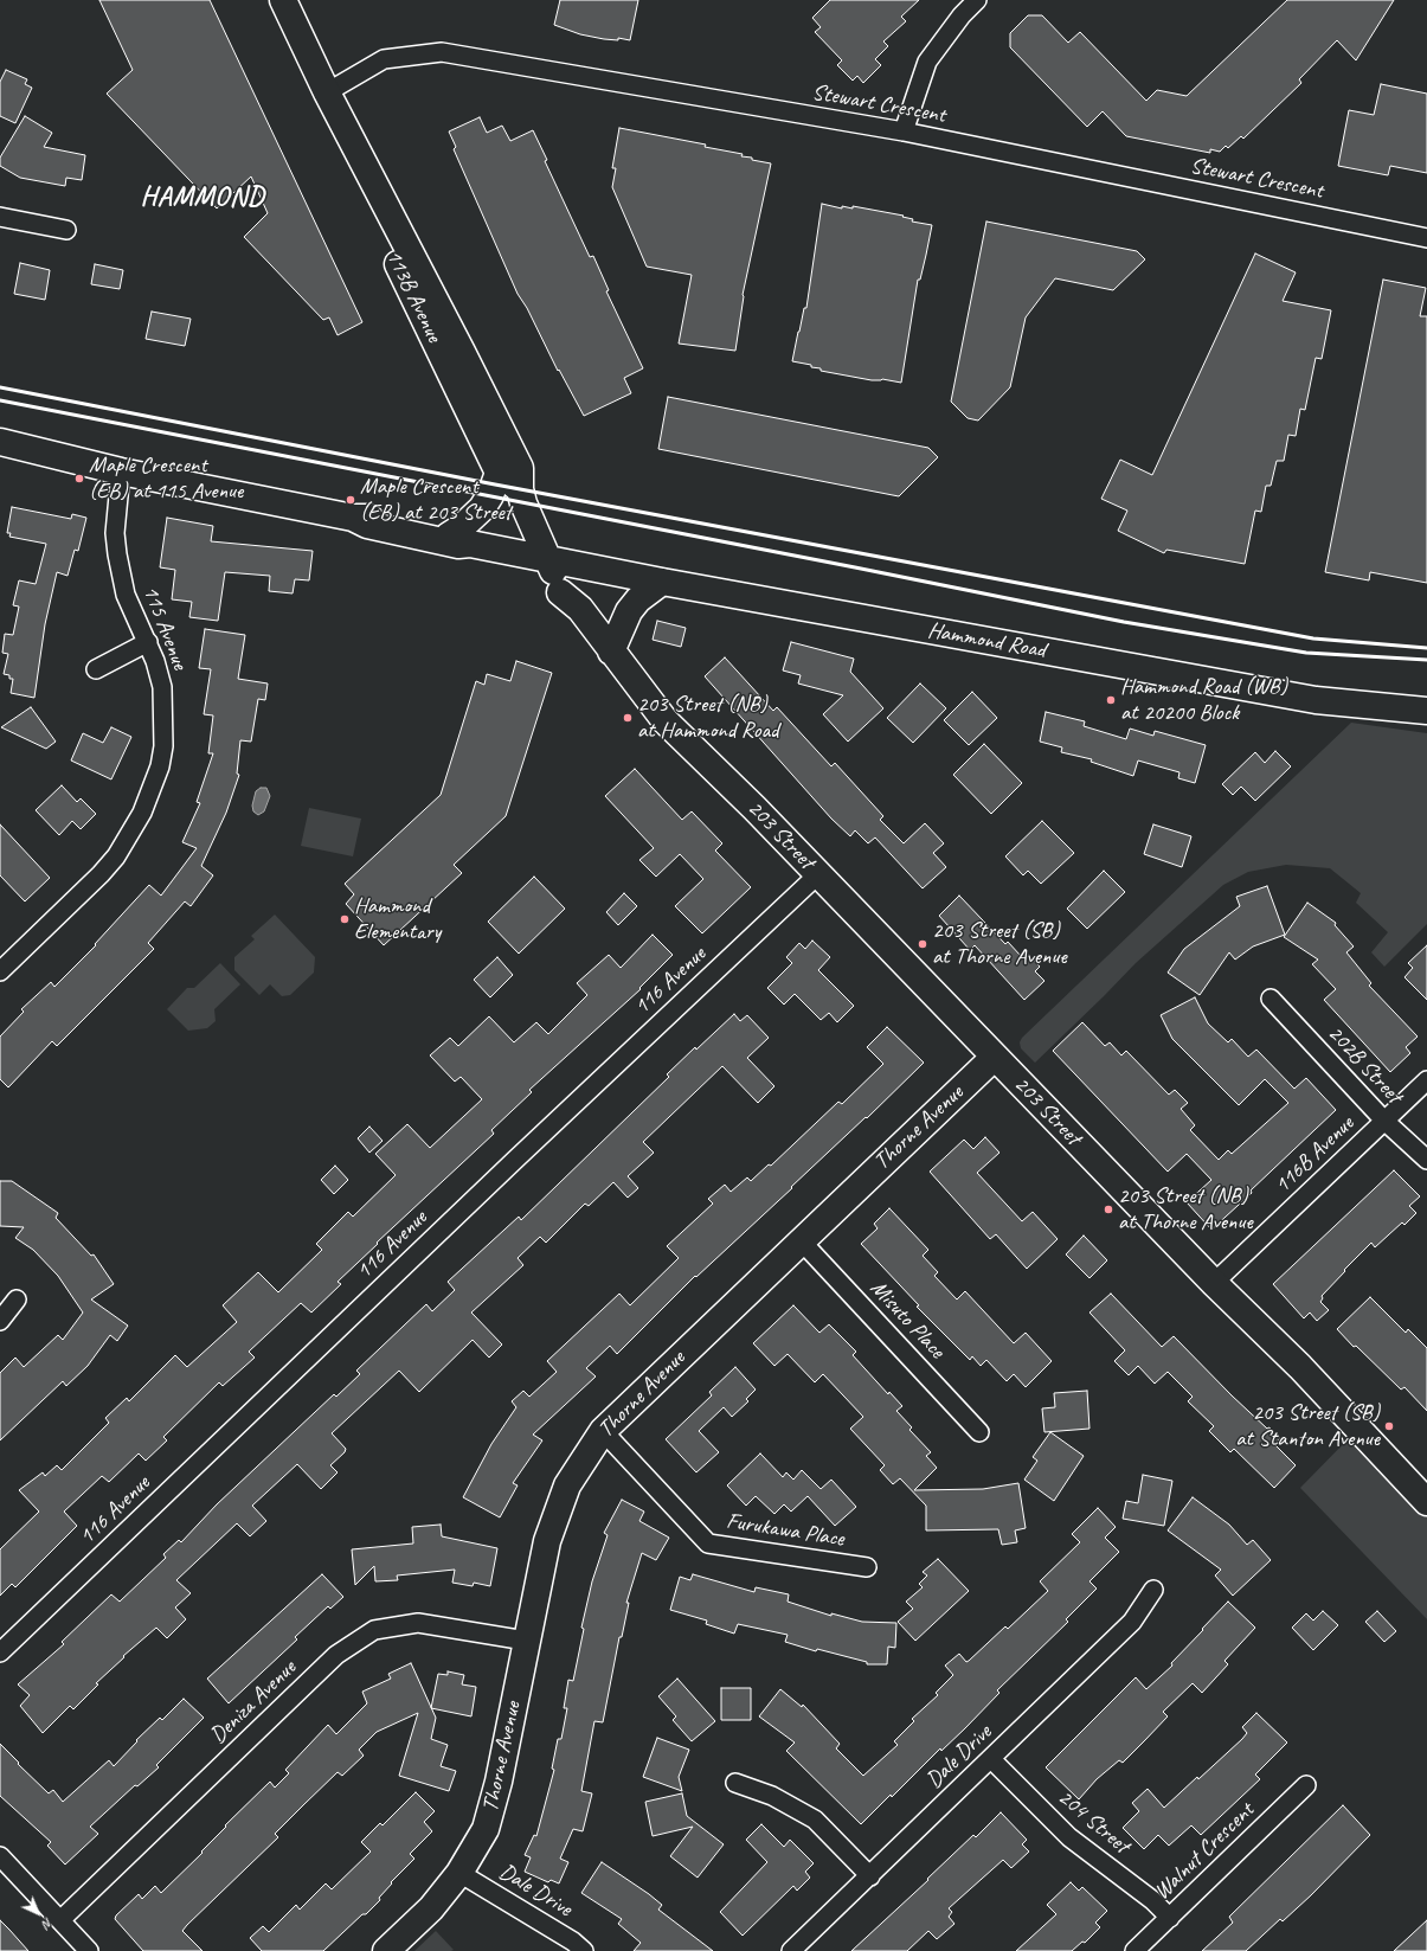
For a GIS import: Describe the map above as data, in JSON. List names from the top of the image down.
{
  "streets": {
    "main road": [
      "113B Avenue",
      "Hammond Road",
      "203 Street",
      "Thorne Avenue"
    ],
    "street": [
      "Stewart Crescent",
      "115 Avenue",
      "116 Avenue",
      "202B Street",
      "116B Avenue",
      "Misuto Place",
      "Furukawa Place",
      "Deniza Avenue",
      "Dale Drive",
      "204 Street",
      "Walnut Crescent"
    ]
  },
  "crossings": [
    ["Stewart Crescent", "113B Avenue"],
    ["113B Avenue", "Hammond Road"],
    ["113B Avenue", "203 Street"],
    ["115 Avenue", "Hammond Road"],
    ["Hammond Road", "203 Street"],
    ["203 Street", "116 Avenue"],
    ["203 Street", "Thorne Avenue"],
    ["203 Street", "116B Avenue"],
    ["202B Street", "116B Avenue"],
    ["Thorne Avenue", "Misuto Place"],
    ["Thorne Avenue", "Furukawa Place"],
    ["Thorne Avenue", "Deniza Avenue"],
    ["Thorne Avenue", "Dale Drive"],
    ["Dale Drive", "204 Street"],
    ["204 Street", "Walnut Crescent"]
  ],
  "districts": ["HAMMOND"],
  "places": [
    "Maple Crescent (EB) at 115 Avenue",
    "Maple Crescent (EB) at 203 Street",
    "Hammond Road (WB) at 20200 Block",
    "203 Street (NB) at Hammond Road",
    "Hammond Elementary",
    "203 Street (SB) at Thorne Avenue",
    "203 Street (NB) at Thorne Avenue",
    "203 Street (SB) at Stanton Avenue"
  ],
  "north": "bottom right"
}
